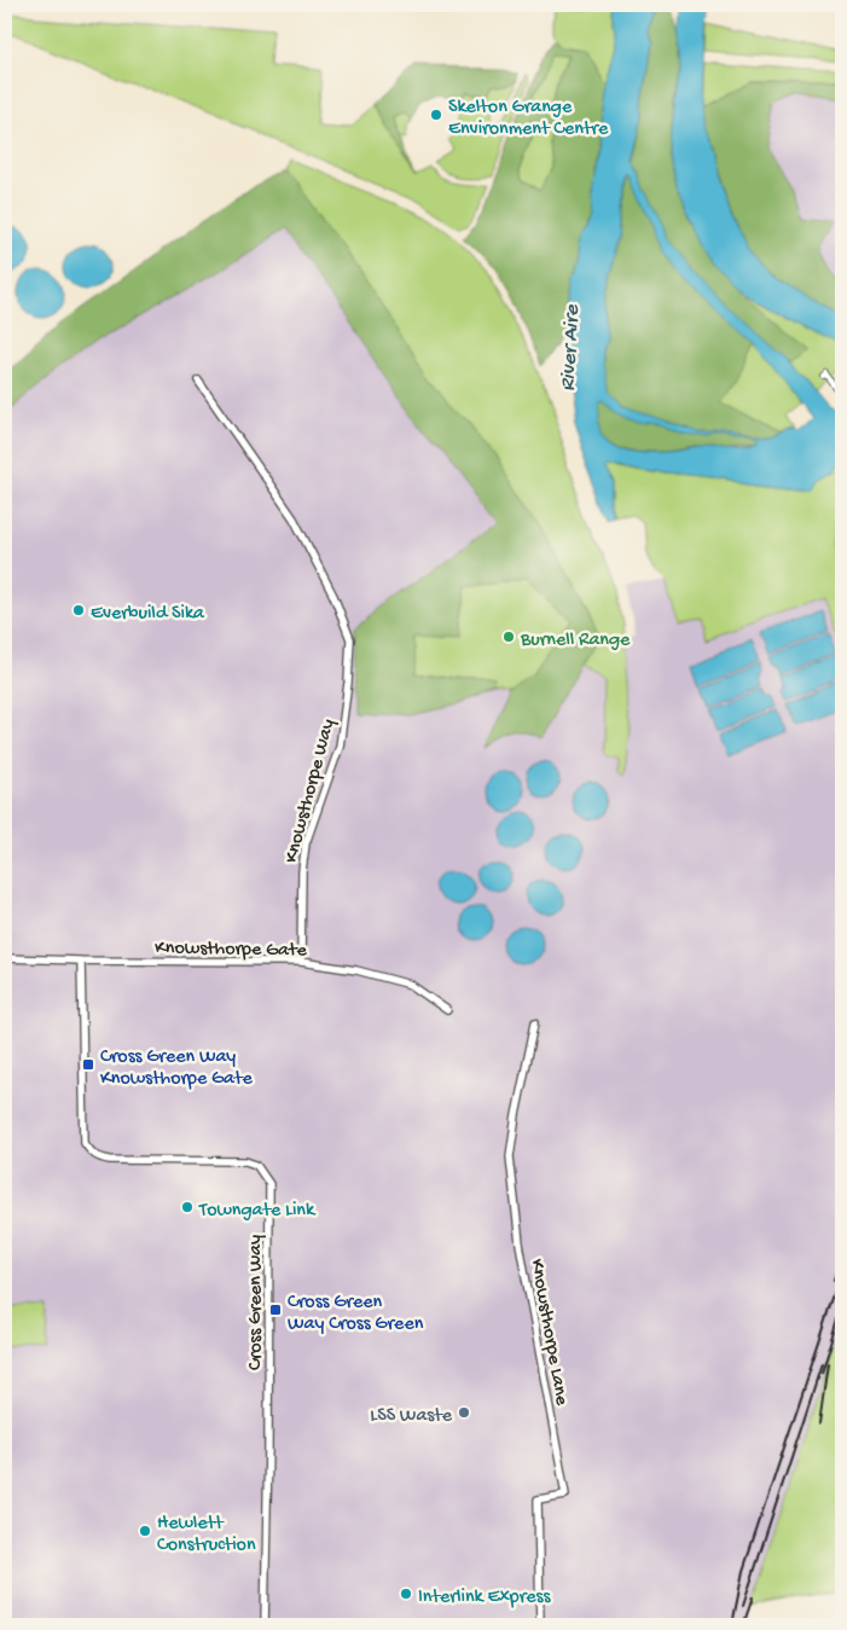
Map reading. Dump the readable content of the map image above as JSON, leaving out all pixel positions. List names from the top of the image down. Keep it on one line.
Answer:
{"streets":{"street":["Knowsthorpe Way","Knowsthorpe Gate","Cross Green Way","Knowsthorpe Lane"]},"crossings":[["Knowsthorpe Way","Knowsthorpe Gate"],["Knowsthorpe Gate","Cross Green Way"]],"water":["River Aire"],"places":{"other":["Skelton Grange Environment Centre","Everbuild Sika","Burnell Range","Towngate Link","LSS Waste","Hewlett Construction","Interlink Express"],"transit":["Cross Green Way Knowsthorpe Gate","Cross Green Way Cross Green"]}}
